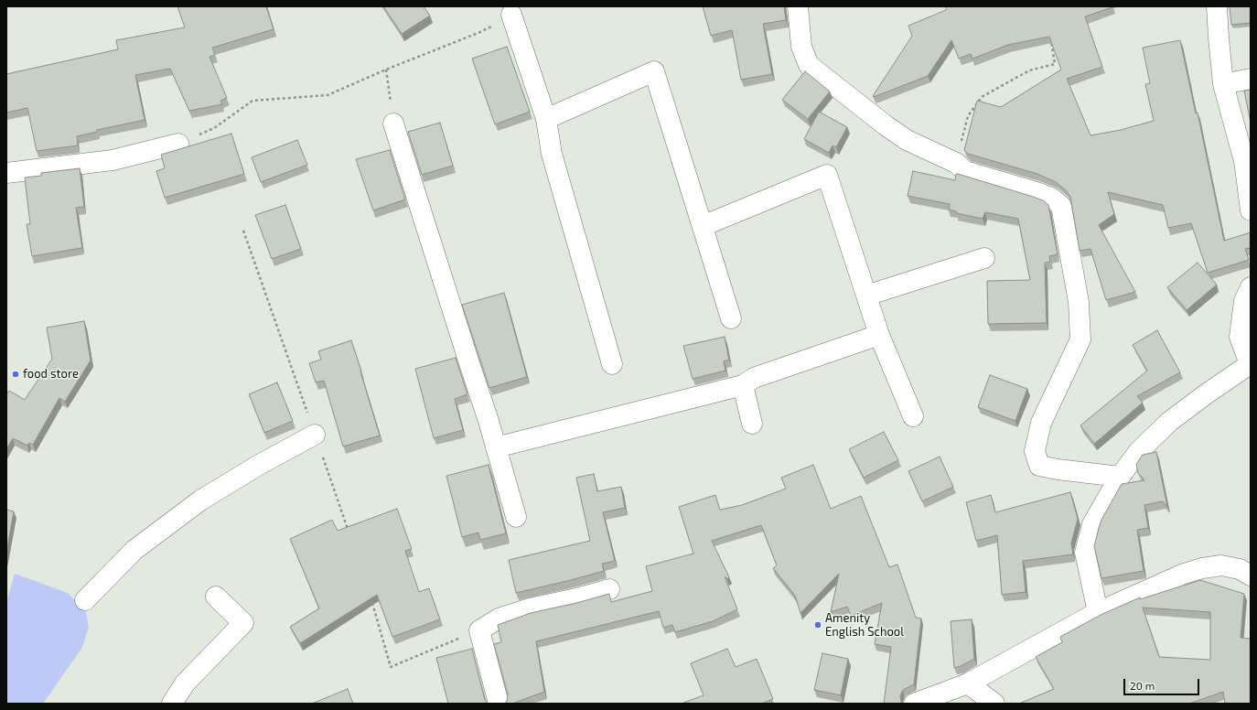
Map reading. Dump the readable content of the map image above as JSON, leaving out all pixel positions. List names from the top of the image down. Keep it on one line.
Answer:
{"places":["food store","Amenity English School"],"scale_bar":"20 m"}
